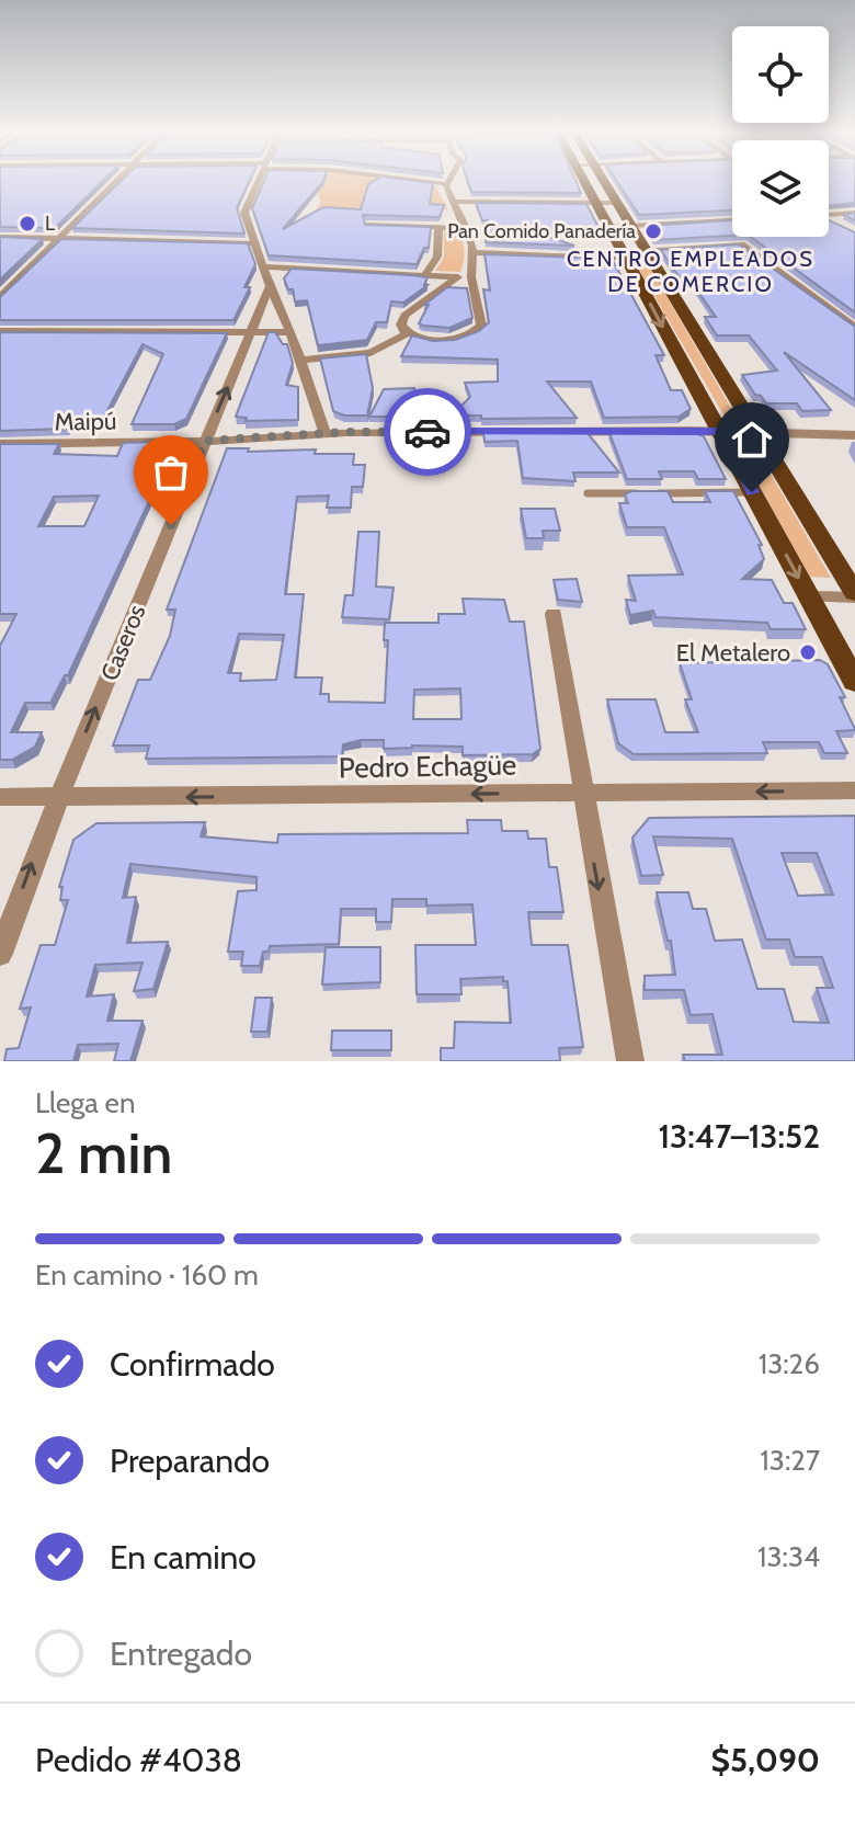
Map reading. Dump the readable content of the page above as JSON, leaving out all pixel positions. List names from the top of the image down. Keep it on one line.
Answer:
{"streets":{"street":["Maipú","Caseros","Pedro Echagüe"]},"crossings":[["Maipú","Caseros"],["Caseros","Pedro Echagüe"]],"one_way":["Caseros","Pedro Echagüe"],"districts":["CENTRO EMPLEADOS DE COMERCIO"],"places":["L","Pan Comido Panadería","El Metalero"],"page":{"heading":["2 min","Llega en","13:47–13:52"],"panel":["Pedido #4038","$5,090"],"bar":"En camino · 160 m","list":[["Confirmado","13:26"],["Preparando","13:27"],["En camino","13:34"],"Entregado"]}}
